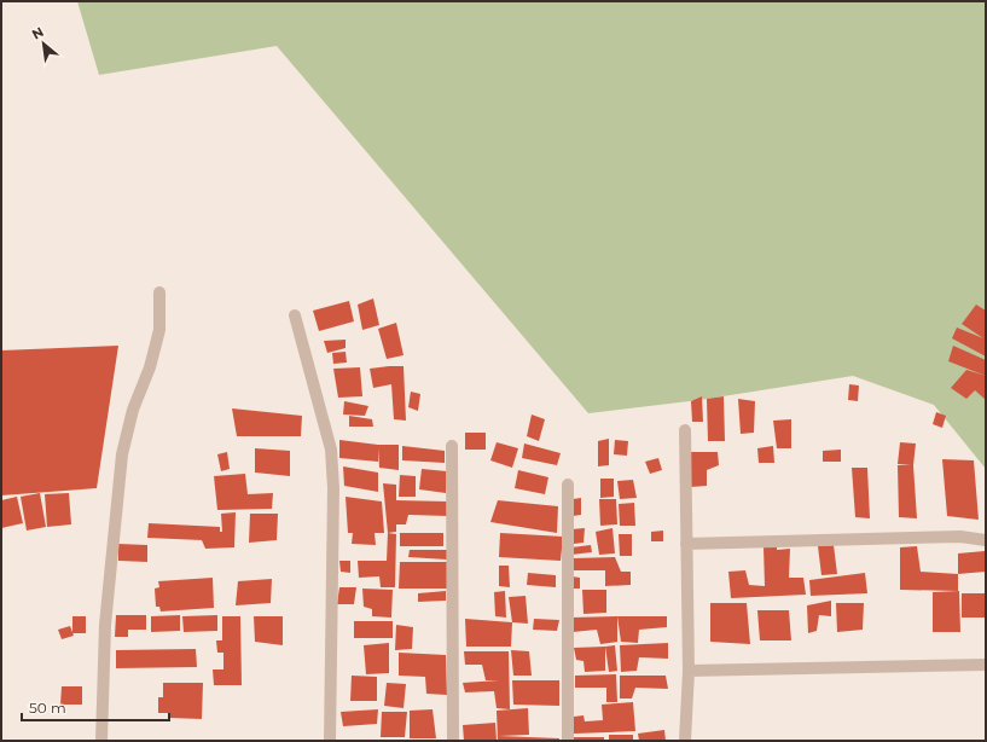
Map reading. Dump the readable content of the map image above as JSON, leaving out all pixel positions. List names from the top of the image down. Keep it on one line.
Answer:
{"scale_bar":"50 m","north":"top left"}
